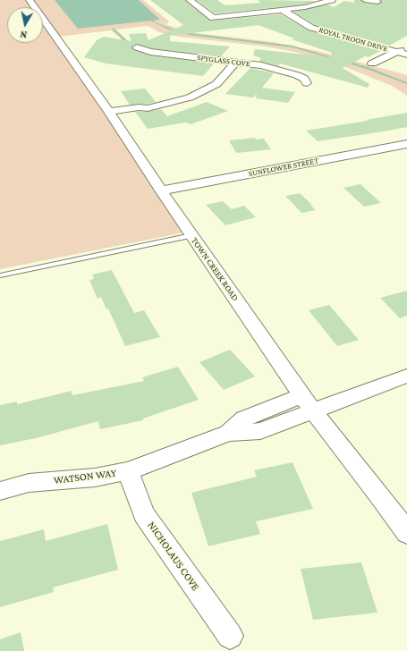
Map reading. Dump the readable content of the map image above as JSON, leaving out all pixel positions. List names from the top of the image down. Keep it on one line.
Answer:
{"streets":{"street":["ROYAL TROON DRIVE","SPYGLASS COVE","SUNFLOWER STREET","TOWN CREEK ROAD","WATSON WAY","NICHOLAUS COVE"]},"crossings":[["SUNFLOWER STREET","TOWN CREEK ROAD"],["TOWN CREEK ROAD","WATSON WAY"],["WATSON WAY","NICHOLAUS COVE"]],"north":"bottom"}
